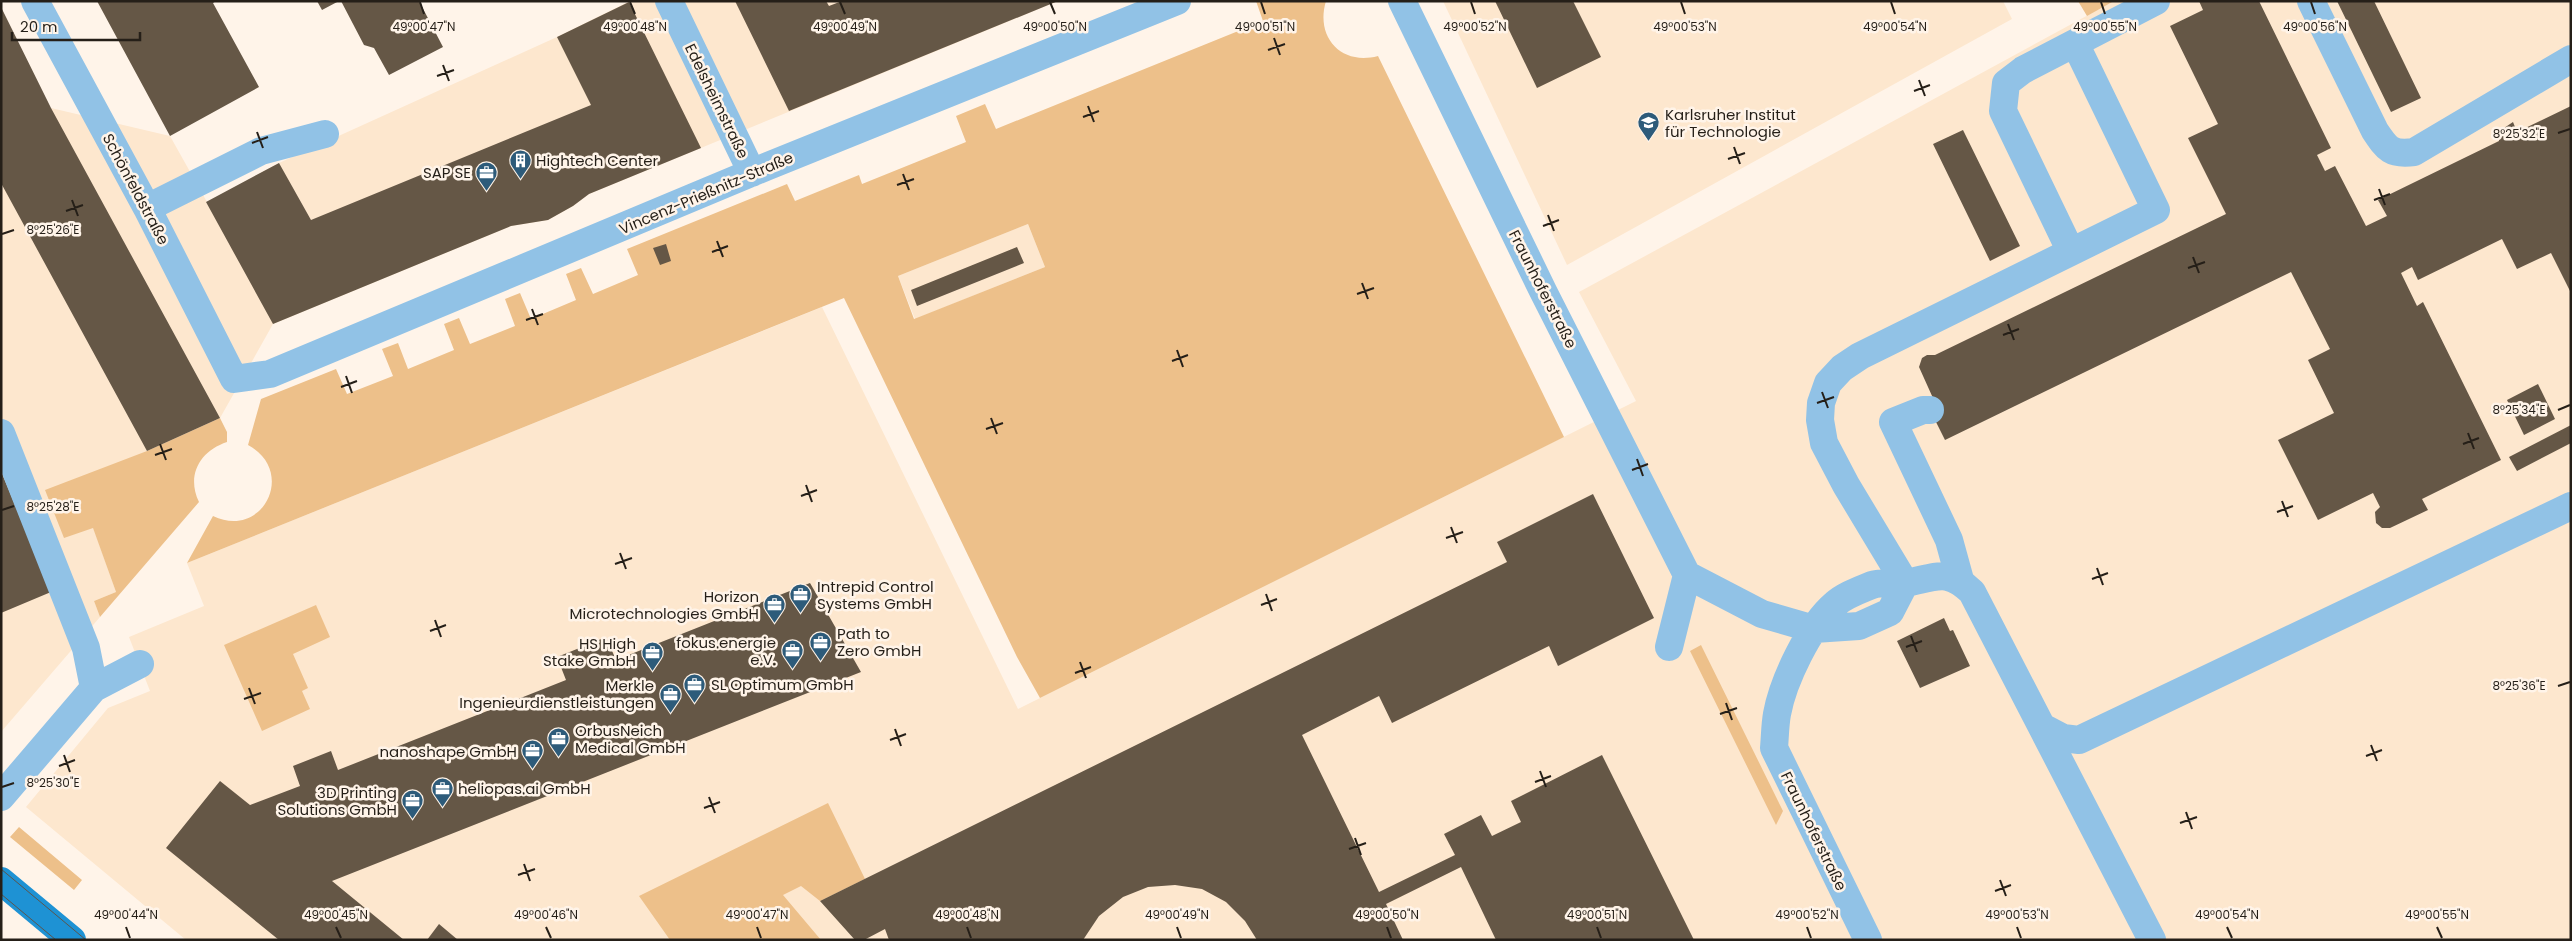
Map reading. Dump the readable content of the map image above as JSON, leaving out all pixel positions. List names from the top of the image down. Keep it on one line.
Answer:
{"streets":{"street":["Edelsheimstraße","Schönfeldstraße","Vincenz-Prießnitz-Straße","Fraunhoferstraße"]},"crossings":[["Edelsheimstraße","Vincenz-Prießnitz-Straße"],["Schönfeldstraße","Vincenz-Prießnitz-Straße"]],"places":{"school or university":["Karlsruher Institut für Technologie"],"building":["Hightech Center"],"office":["SAP SE","Intrepid Control Systems GmbH","Horizon Microtechnologies GmbH","Path to Zero GmbH","fokus.energie e.V.","HS High Stake GmbH","SL Optimum GmbH","Merkle Ingenieurdienstleistungen","OrbusNeich Medical GmbH","nanoshape GmbH","heliopas.ai GmbH","3D Printing Solutions GmbH"]},"scale_bar":"20 m","coordinates":["49°00'55\"N","49°00'56\"N","49°00'47\"N","49°00'48\"N","49°00'49\"N","49°00'50\"N","49°00'51\"N","49°00'52\"N","49°00'53\"N","49°00'54\"N","8°25'32\"E","8°25'26\"E","8°25'34\"E","8°25'28\"E","8°25'36\"E","8°25'30\"E","49°00'44\"N","49°00'45\"N","49°00'46\"N"]}
